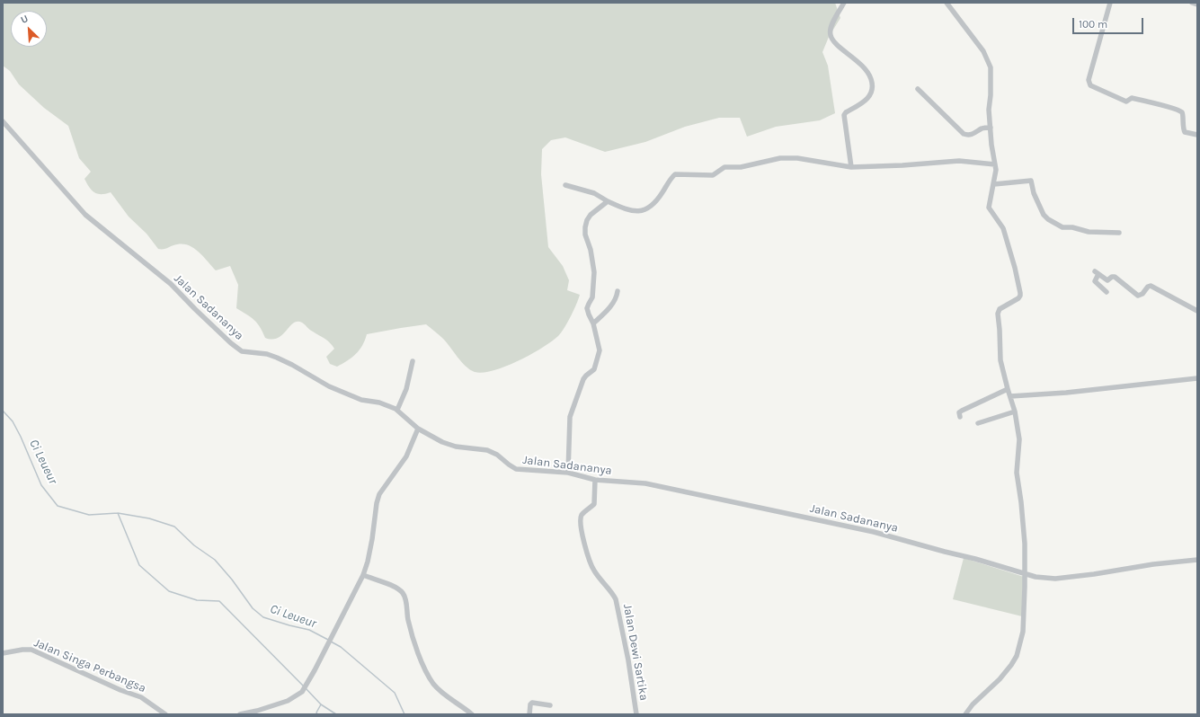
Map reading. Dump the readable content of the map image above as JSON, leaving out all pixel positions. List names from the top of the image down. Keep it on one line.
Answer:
{"streets":{"street":["Jalan Sadananya","Jalan Dewi Sartika","Jalan Singa Perbangsa"]},"crossings":[["Jalan Sadananya","Jalan Dewi Sartika"]],"water":["Ci Leueur"],"scale_bar":"100 m","north":"top left"}
